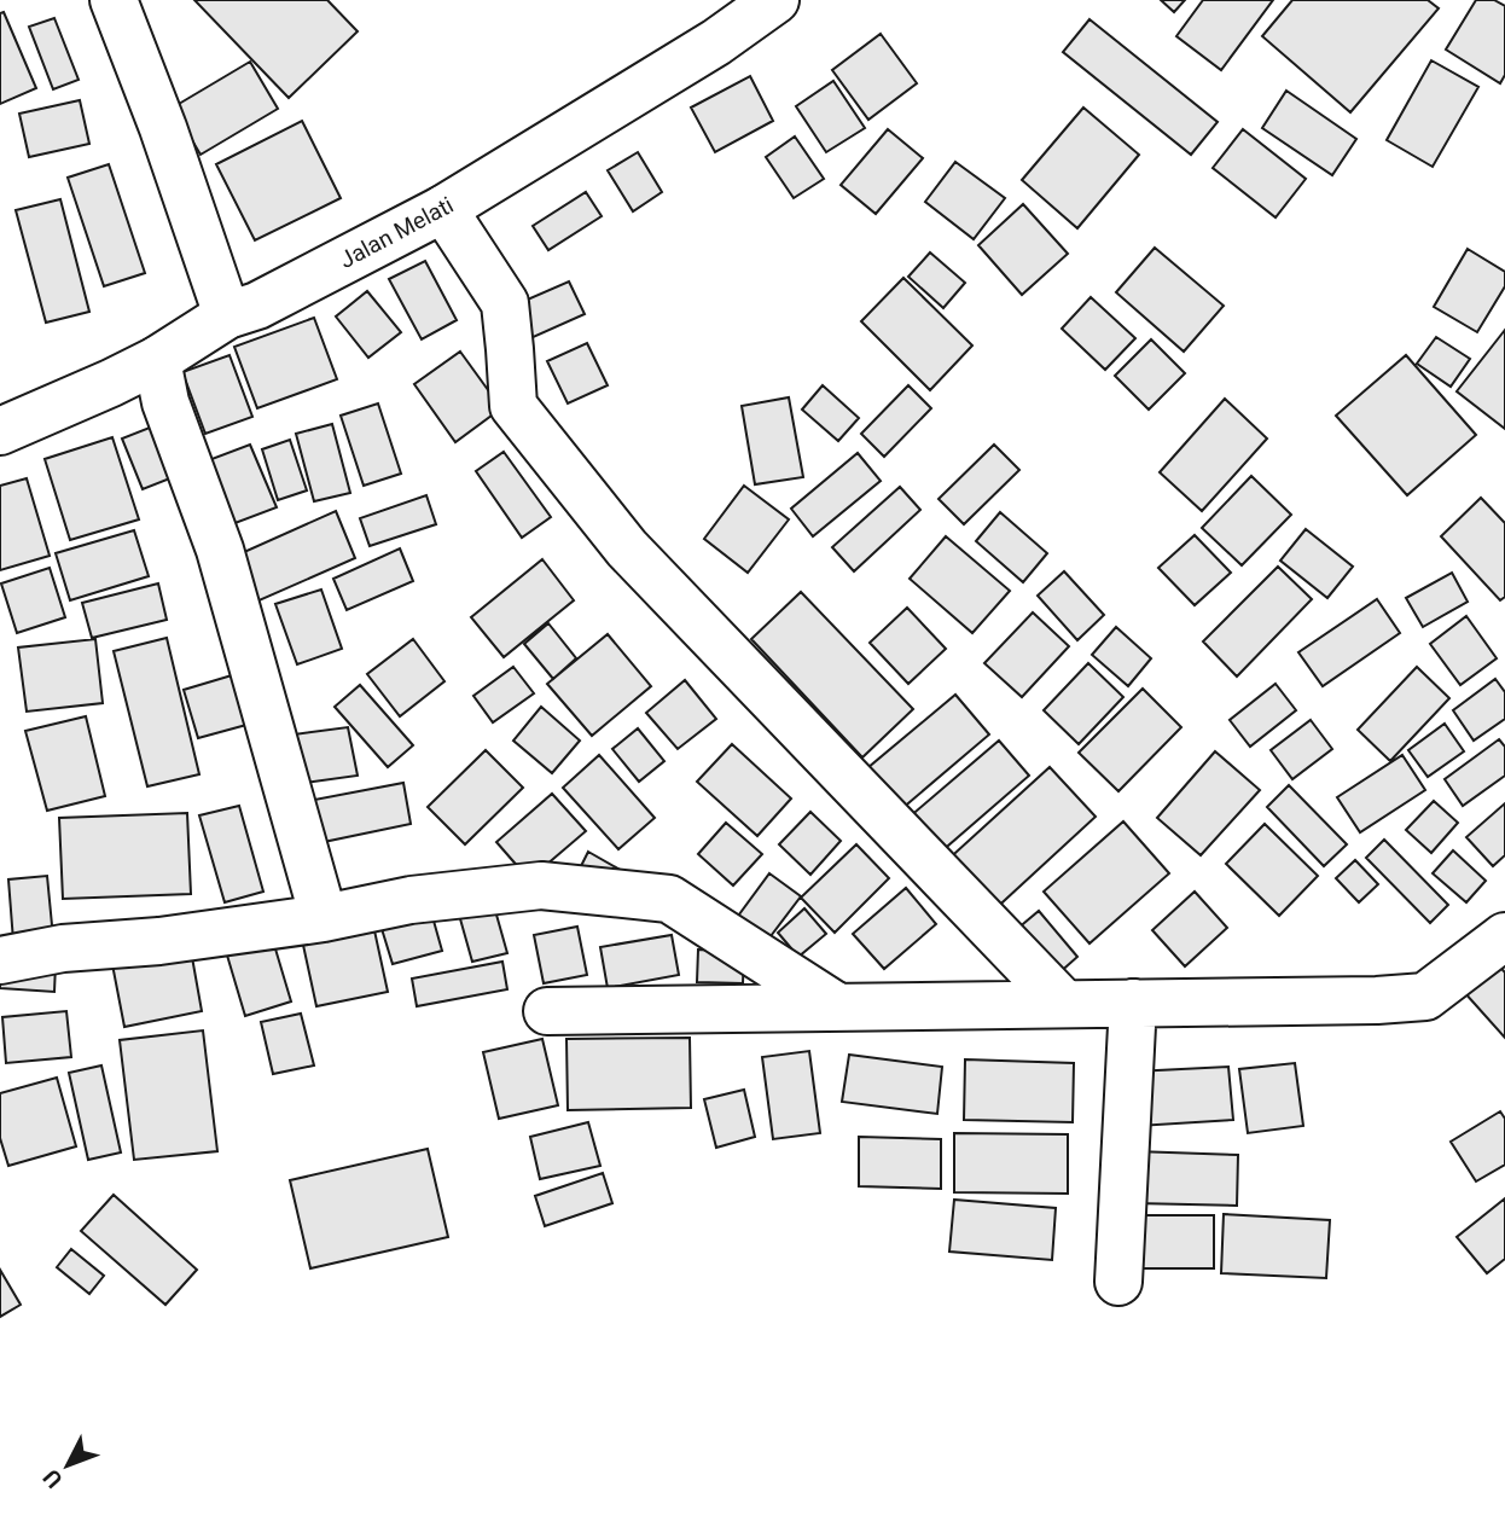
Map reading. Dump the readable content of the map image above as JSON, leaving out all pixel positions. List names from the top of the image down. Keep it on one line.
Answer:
{"streets":{"street":["Jalan Melati"]},"north":"bottom left"}
